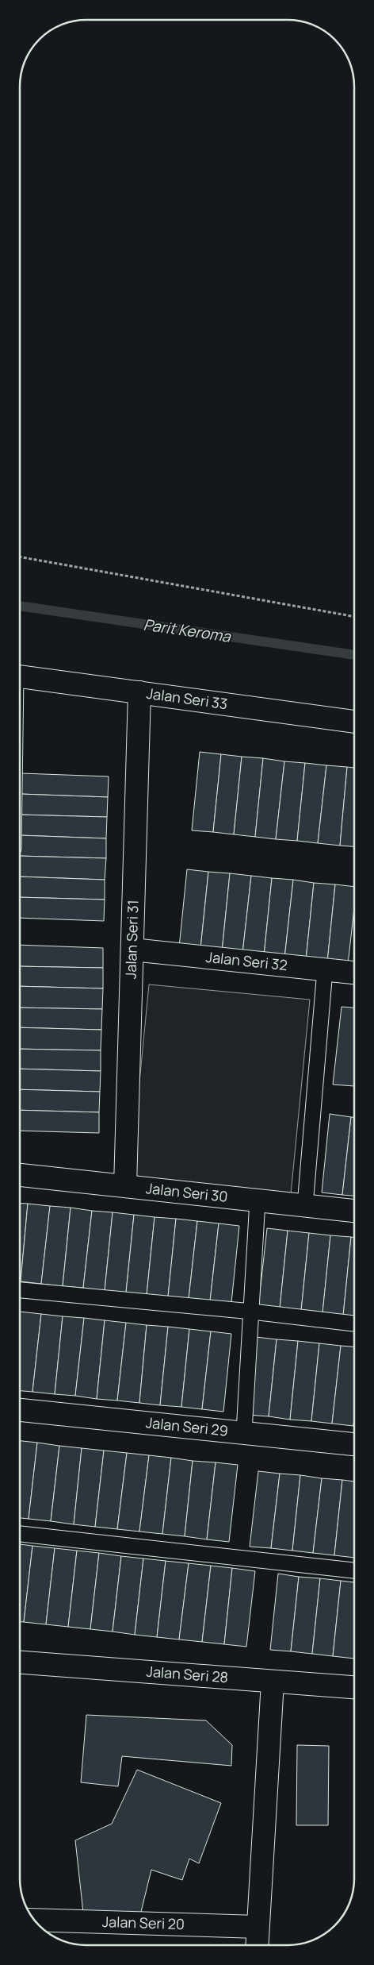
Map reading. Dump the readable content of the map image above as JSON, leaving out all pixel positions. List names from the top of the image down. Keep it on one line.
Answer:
{"streets":{"street":["Jalan Seri 33","Jalan Seri 31","Jalan Seri 32","Jalan Seri 30","Jalan Seri 29","Jalan Seri 28","Jalan Seri 20"]},"crossings":[["Jalan Seri 33","Jalan Seri 31"],["Jalan Seri 31","Jalan Seri 32"],["Jalan Seri 31","Jalan Seri 30"]],"water":["Parit Keroma"]}
